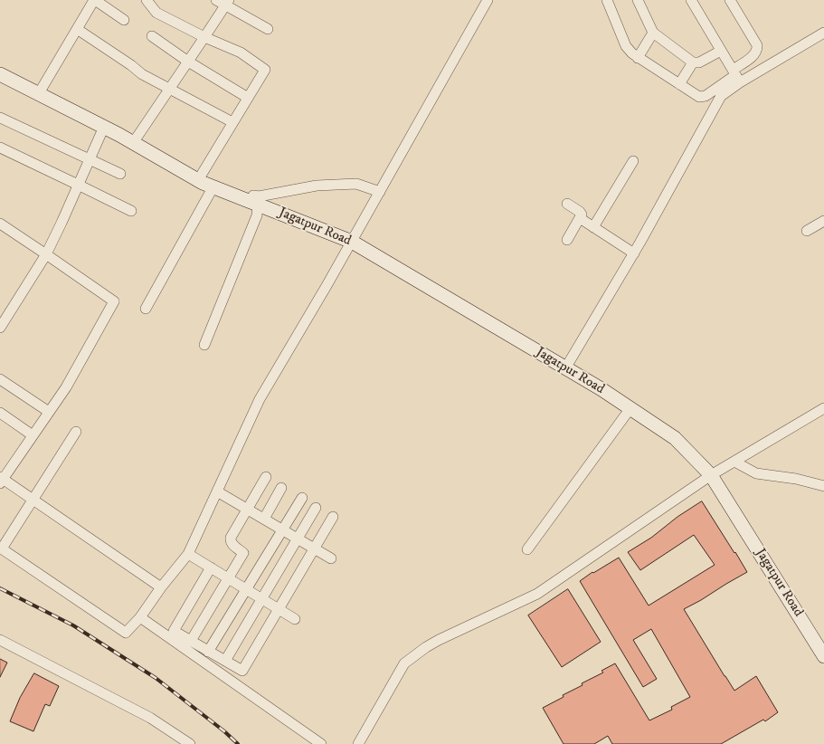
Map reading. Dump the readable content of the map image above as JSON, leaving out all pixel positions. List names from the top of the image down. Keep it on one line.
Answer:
{"streets":{"street":["Jagatpur Road"]}}
